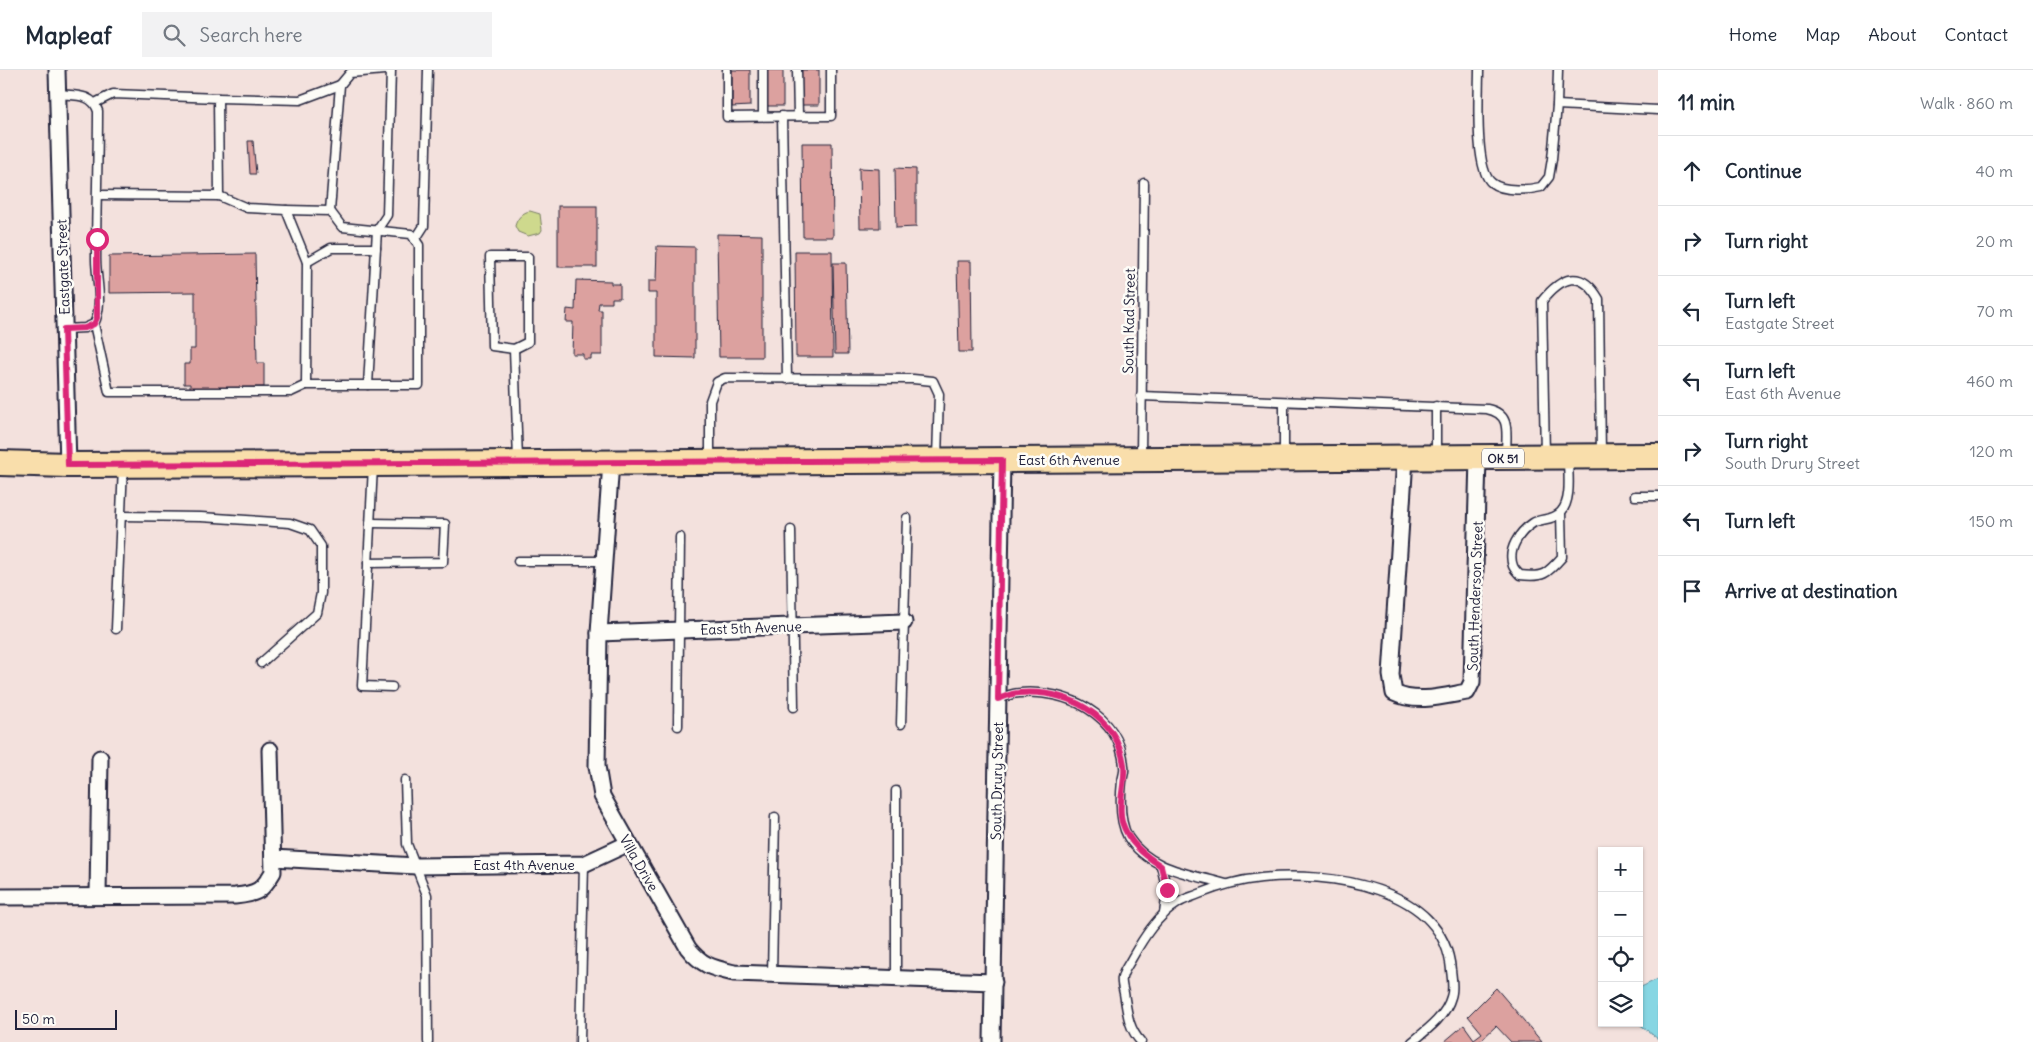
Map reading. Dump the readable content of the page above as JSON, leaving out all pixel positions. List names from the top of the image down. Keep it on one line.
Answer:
{"streets":{"main road":["OK 51","East 6th Avenue"],"street":["Eastgate Street","South Henderson Street","East 5th Avenue","South Drury Street","Villa Drive","East 4th Avenue"],"lane":["South Kad Street"]},"crossings":[["Eastgate Street","East 6th Avenue"],["South Kad Street","East 6th Avenue"],["East 6th Avenue","South Henderson Street"],["East 6th Avenue","South Drury Street"],["East 6th Avenue","Villa Drive"],["East 5th Avenue","Villa Drive"],["South Drury Street","Villa Drive"],["Villa Drive","East 4th Avenue"]],"scale_bar":"50 m","page":{"header":"Mapleaf","search":"Search here","nav":["Home","Map","About","Contact"],"heading":["11 min","Walk · 860 m"],"list":[["Continue","40 m"],["Turn right","20 m"],["Turn left","Eastgate Street","70 m"],["Turn left","East 6th Avenue","460 m"],["Turn right","South Drury Street","120 m"],["Turn left","150 m"],"Arrive at destination"],"map_buttons":["+","−"],"scale":"50 m"}}
